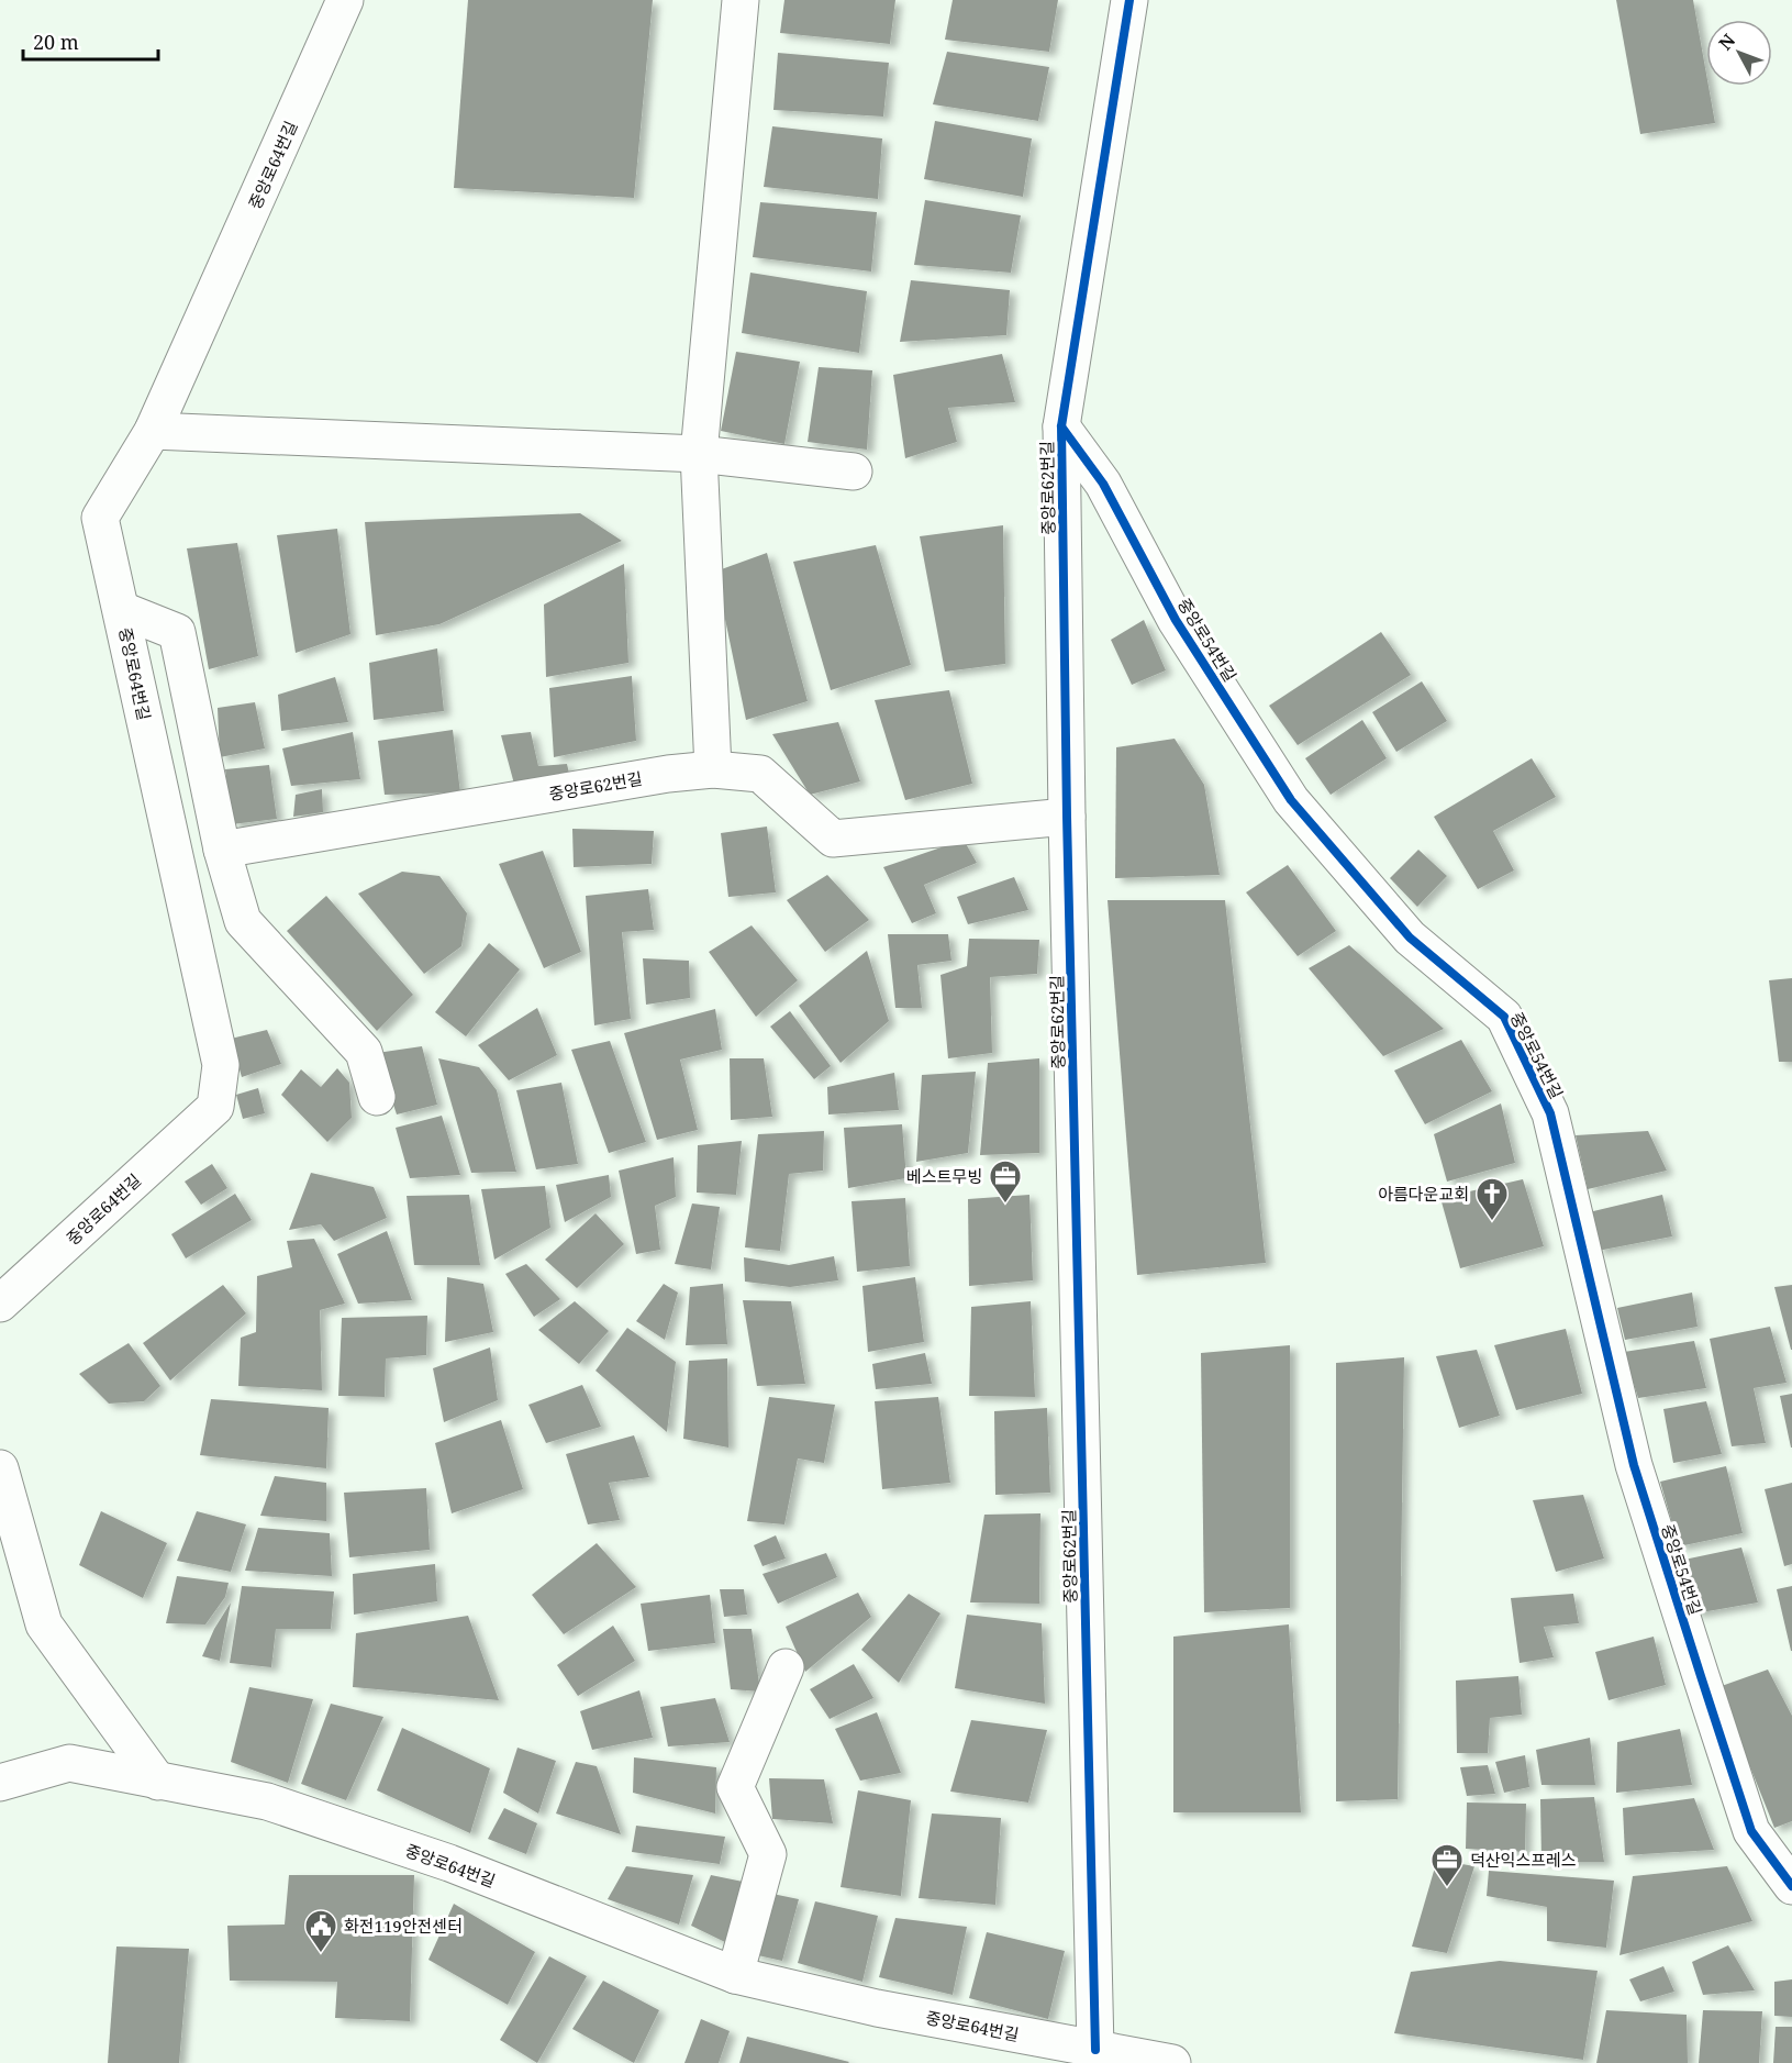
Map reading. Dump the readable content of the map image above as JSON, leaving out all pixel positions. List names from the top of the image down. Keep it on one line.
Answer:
{"streets":{"street":["중앙로64번길","중앙로62번길","중앙로54번길"]},"crossings":[["중앙로64번길","중앙로62번길"],["중앙로62번길","중앙로54번길"]],"places":{"office":["베스트무빙","덕산익스프레스"],"church":["아름다운교회"],"public building":["화전119안전센터"]},"scale_bar":"20 m","north":"top left"}
